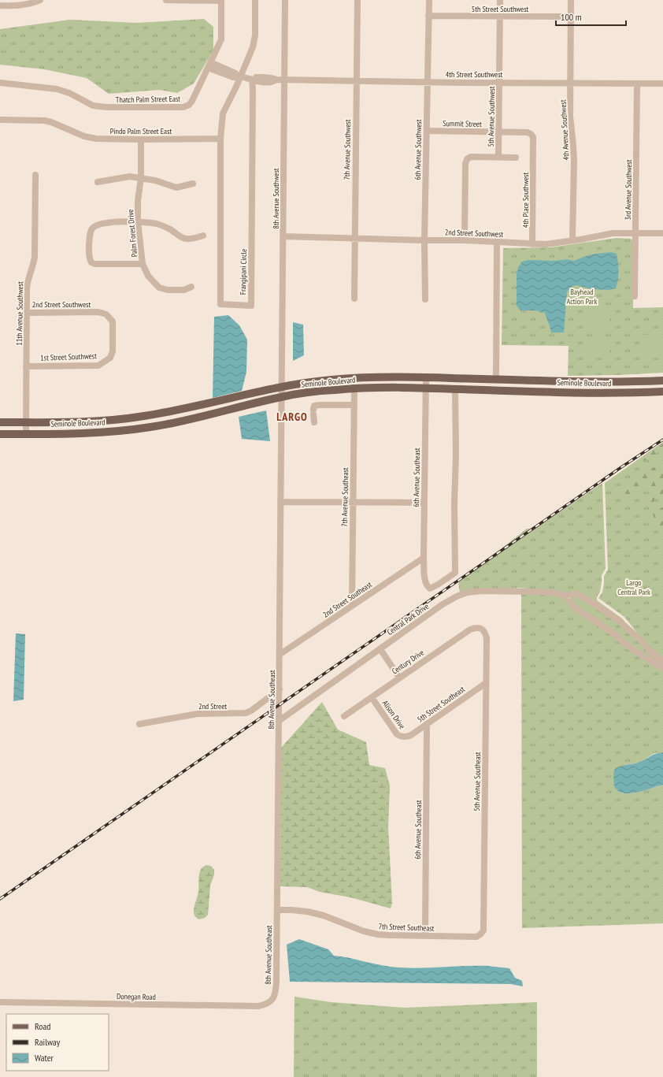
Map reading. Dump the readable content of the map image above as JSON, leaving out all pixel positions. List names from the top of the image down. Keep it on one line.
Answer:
{"streets":{"main road":["Seminole Boulevard"],"street":["5th Street Southwest","4th Street Southwest","Thatch Palm Street East","5th Avenue Southwest","Summit Street","4th Avenue Southwest","Pindo Palm Street East","7th Avenue Southwest","6th Avenue Southwest","3rd Avenue Southwest","8th Avenue Southwest","4th Place Southwest","Palm Forest Drive","2nd Street Southwest","Frangipani Circle","11th Avenue Southwest","1st Street Southwest","6th Avenue Southeast","7th Avenue Southeast","2nd Street Southeast","Central Park Drive","Century Drive","8th Avenue Southeast","5th Street Southeast","2nd Street","Alison Drive","5th Avenue Southeast","7th Street Southeast","Donegan Road"]},"crossings":[["5th Street Southwest","5th Avenue Southwest"],["5th Street Southwest","4th Avenue Southwest"],["5th Street Southwest","6th Avenue Southwest"],["4th Street Southwest","Thatch Palm Street East"],["4th Street Southwest","5th Avenue Southwest"],["4th Street Southwest","4th Avenue Southwest"],["4th Street Southwest","7th Avenue Southwest"],["4th Street Southwest","6th Avenue Southwest"],["4th Street Southwest","3rd Avenue Southwest"],["4th Street Southwest","8th Avenue Southwest"],["4th Street Southwest","Frangipani Circle"],["5th Avenue Southwest","Summit Street"],["Summit Street","6th Avenue Southwest"],["Summit Street","4th Place Southwest"],["4th Avenue Southwest","2nd Street Southwest"],["Pindo Palm Street East","Palm Forest Drive"],["Pindo Palm Street East","Frangipani Circle"],["7th Avenue Southwest","2nd Street Southwest"],["6th Avenue Southwest","2nd Street Southwest"],["3rd Avenue Southwest","2nd Street Southwest"],["8th Avenue Southwest","2nd Street Southwest"],["8th Avenue Southwest","Seminole Boulevard"],["8th Avenue Southwest","8th Avenue Southeast"],["4th Place Southwest","2nd Street Southwest"],["2nd Street Southwest","11th Avenue Southwest"],["2nd Street Southwest","1st Street Southwest"],["11th Avenue Southwest","1st Street Southwest"],["11th Avenue Southwest","Seminole Boulevard"],["Seminole Boulevard","6th Avenue Southeast"],["Seminole Boulevard","7th Avenue Southeast"],["Seminole Boulevard","8th Avenue Southeast"],["6th Avenue Southeast","2nd Street Southeast"],["6th Avenue Southeast","5th Street Southeast"],["6th Avenue Southeast","7th Street Southeast"],["7th Avenue Southeast","2nd Street Southeast"],["2nd Street Southeast","8th Avenue Southeast"],["Central Park Drive","8th Avenue Southeast"],["Century Drive","Alison Drive"],["Century Drive","5th Avenue Southeast"],["8th Avenue Southeast","2nd Street"],["8th Avenue Southeast","7th Street Southeast"],["8th Avenue Southeast","Donegan Road"],["5th Street Southeast","Alison Drive"],["5th Street Southeast","5th Avenue Southeast"],["5th Avenue Southeast","7th Street Southeast"]],"districts":["LARGO"],"parks":["Bayhead Action Park","Largo Central Park"],"legend":["Road","Railway","Water"],"scale_bar":"100 m"}
